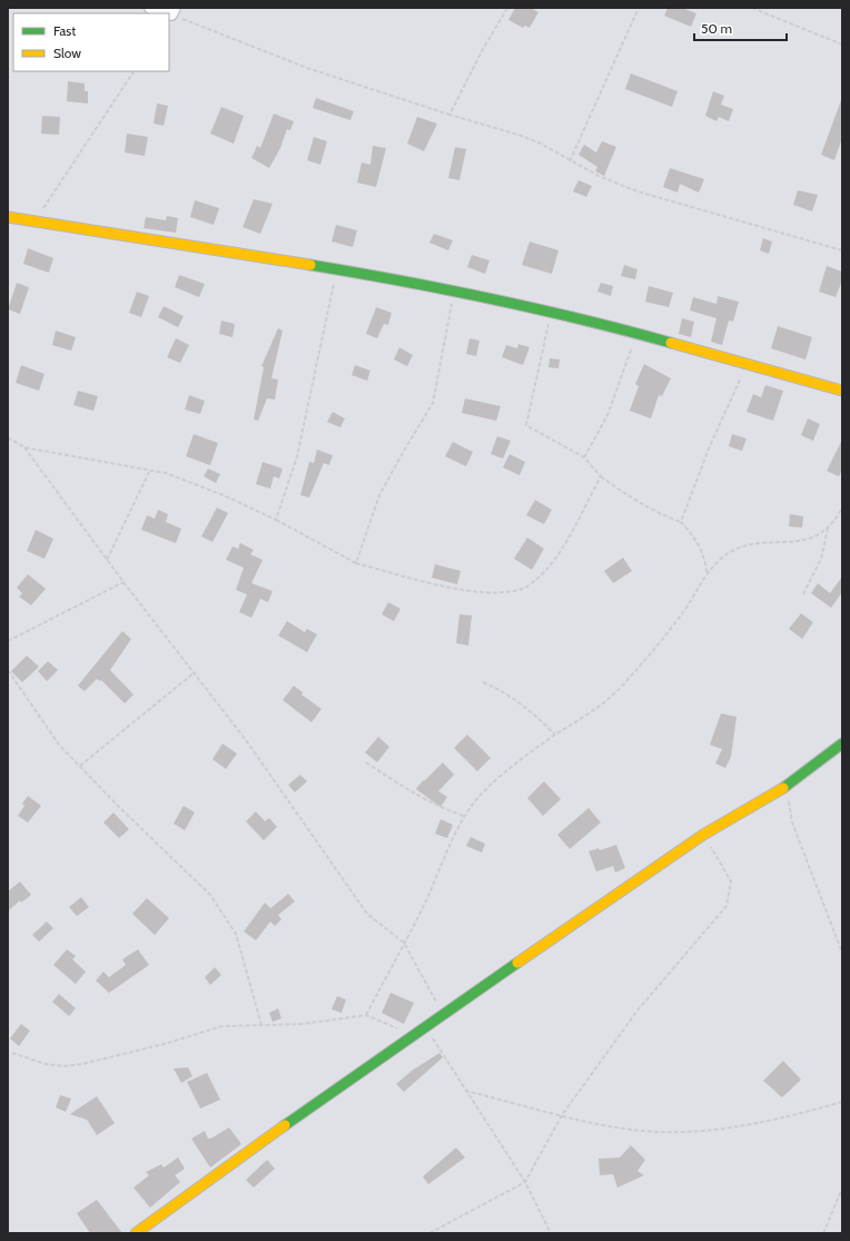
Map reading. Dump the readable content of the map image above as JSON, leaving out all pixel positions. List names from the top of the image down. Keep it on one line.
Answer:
{"legend":["Fast","Slow"],"scale_bar":"50 m"}
